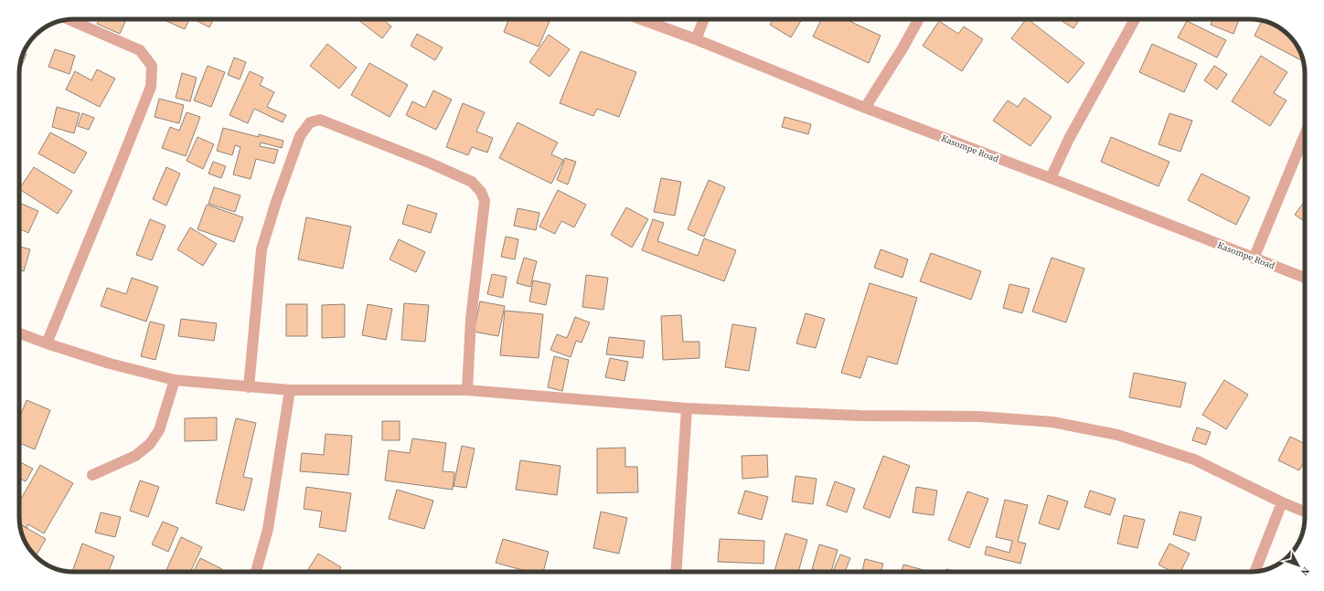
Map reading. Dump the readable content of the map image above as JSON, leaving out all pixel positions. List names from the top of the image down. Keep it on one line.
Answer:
{"streets":{"street":["Kasompe Road"]},"north":"bottom right"}
